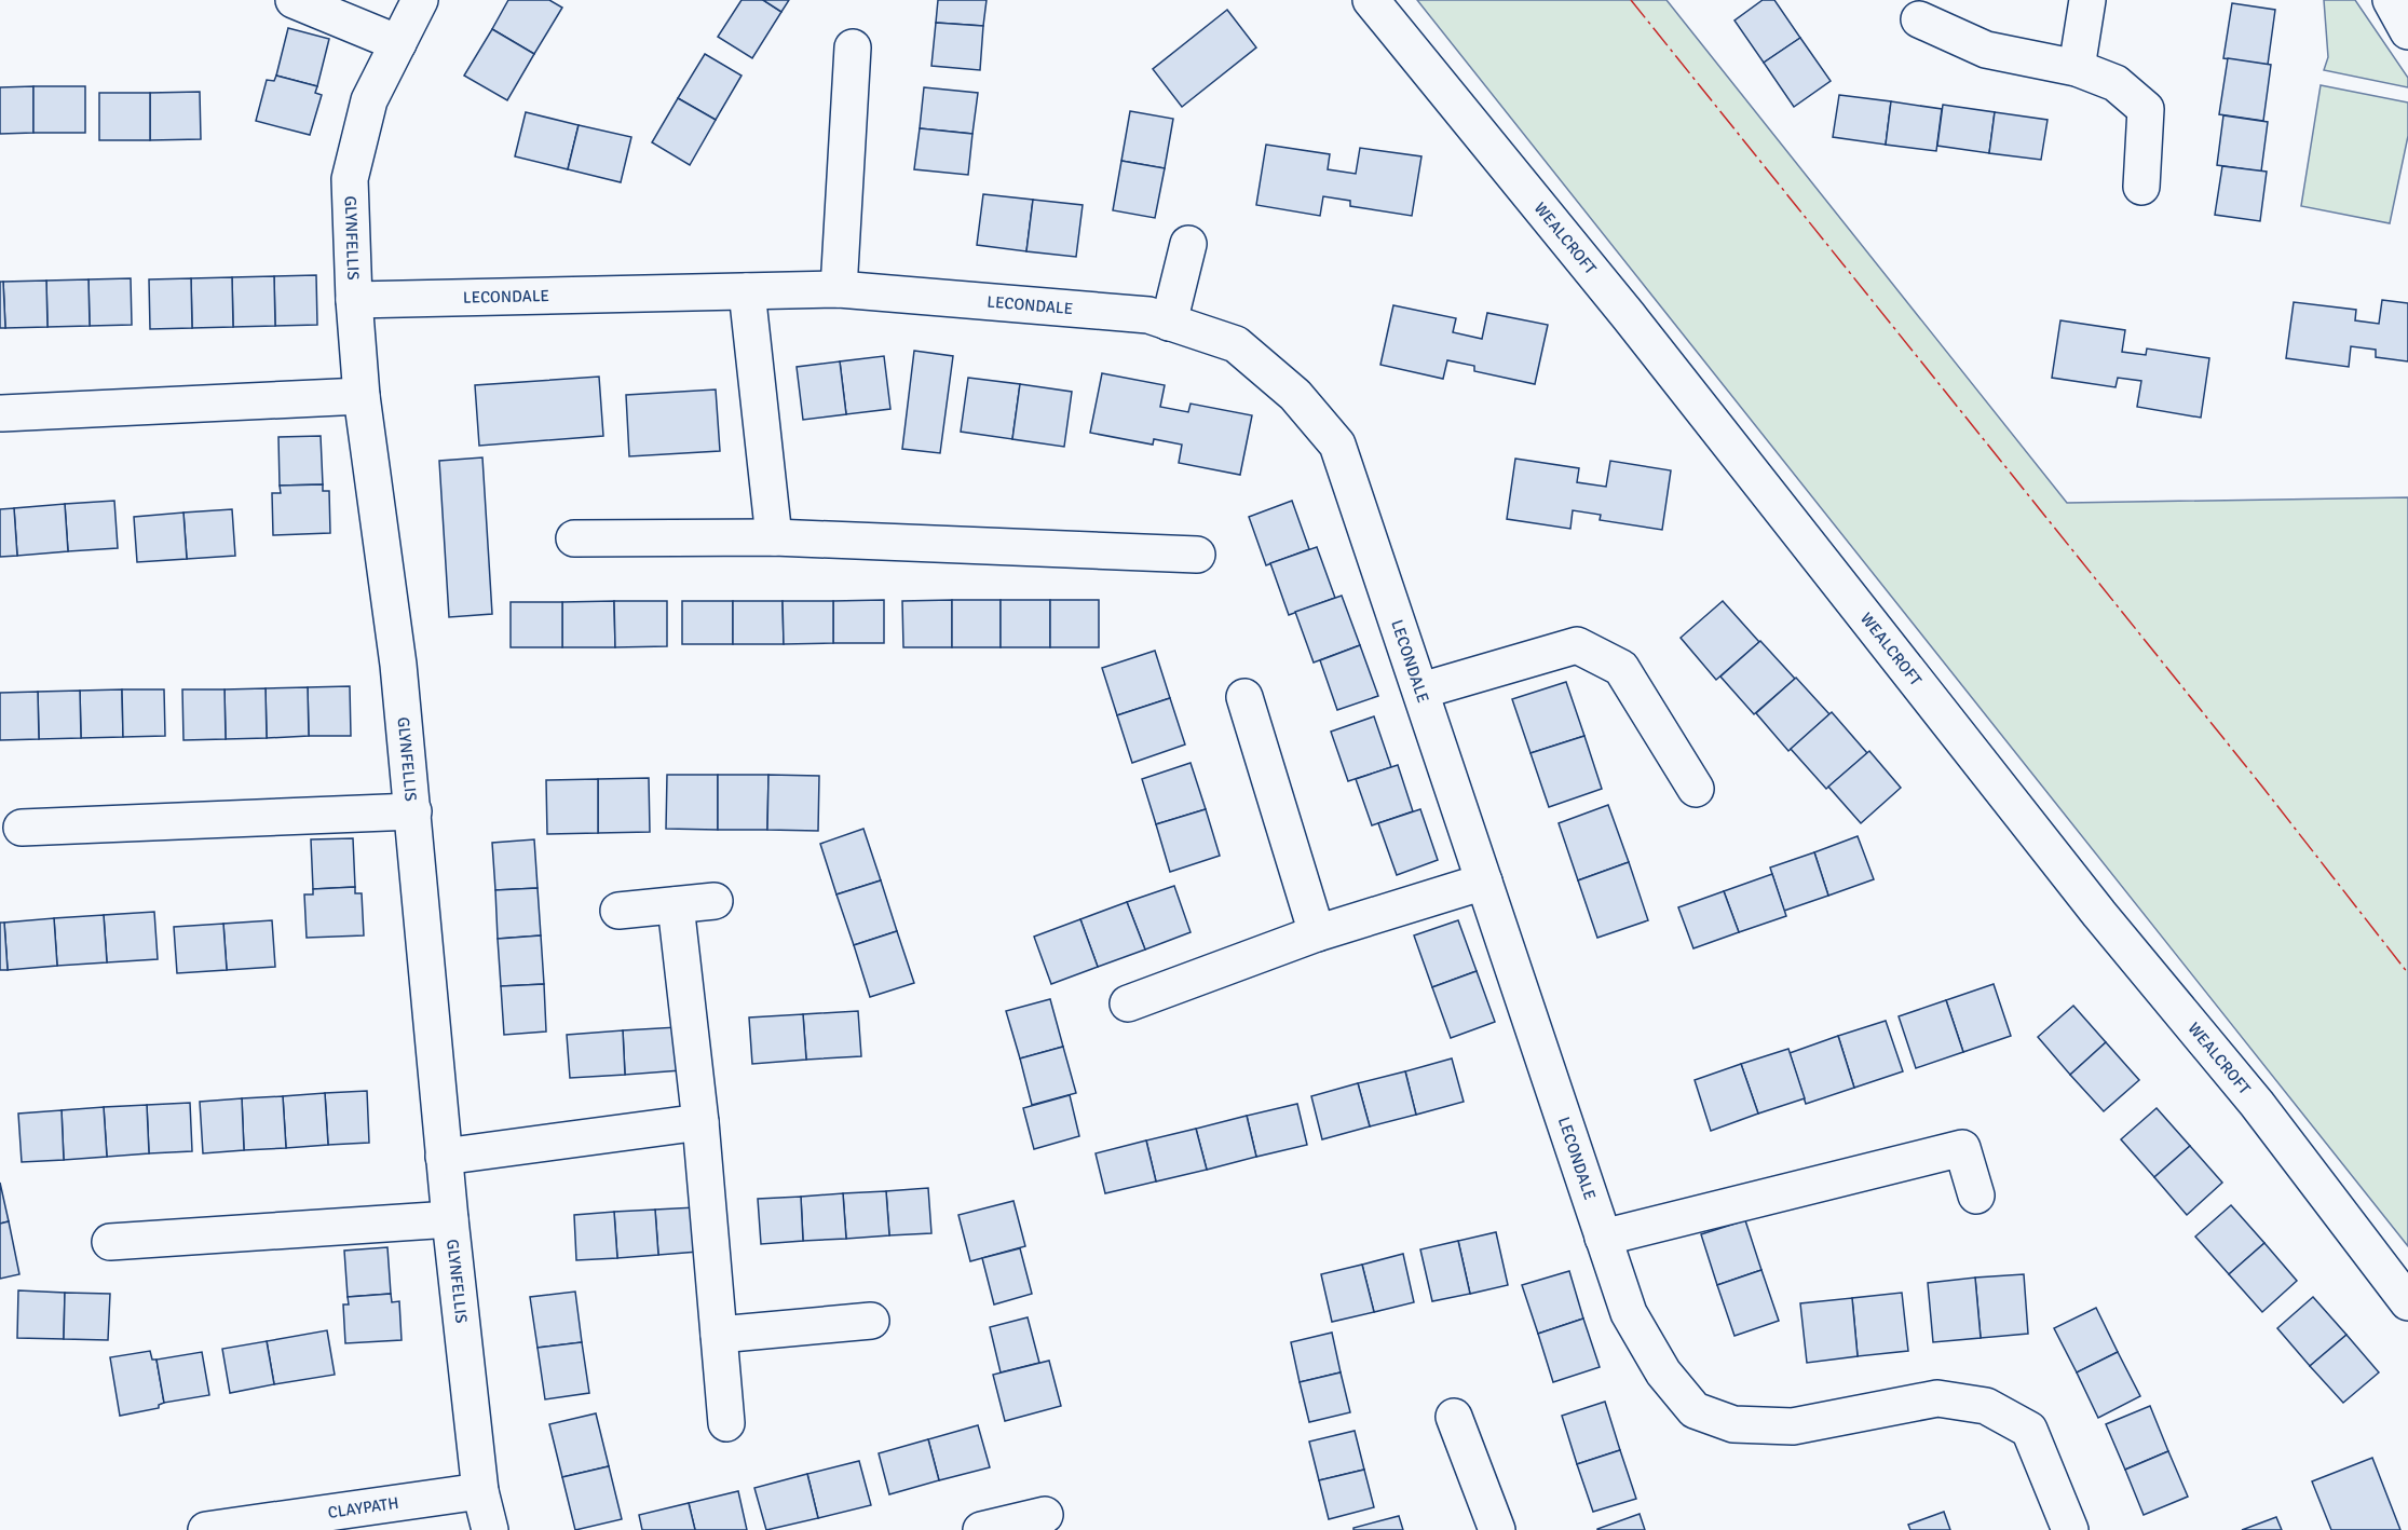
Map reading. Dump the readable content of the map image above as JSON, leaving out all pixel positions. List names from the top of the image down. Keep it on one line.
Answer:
{"streets":{"street":["GLYNFELLIS","WEALCROFT","LECONDALE","CLAYPATH"]},"crossings":[["GLYNFELLIS","LECONDALE"],["GLYNFELLIS","CLAYPATH"]]}
